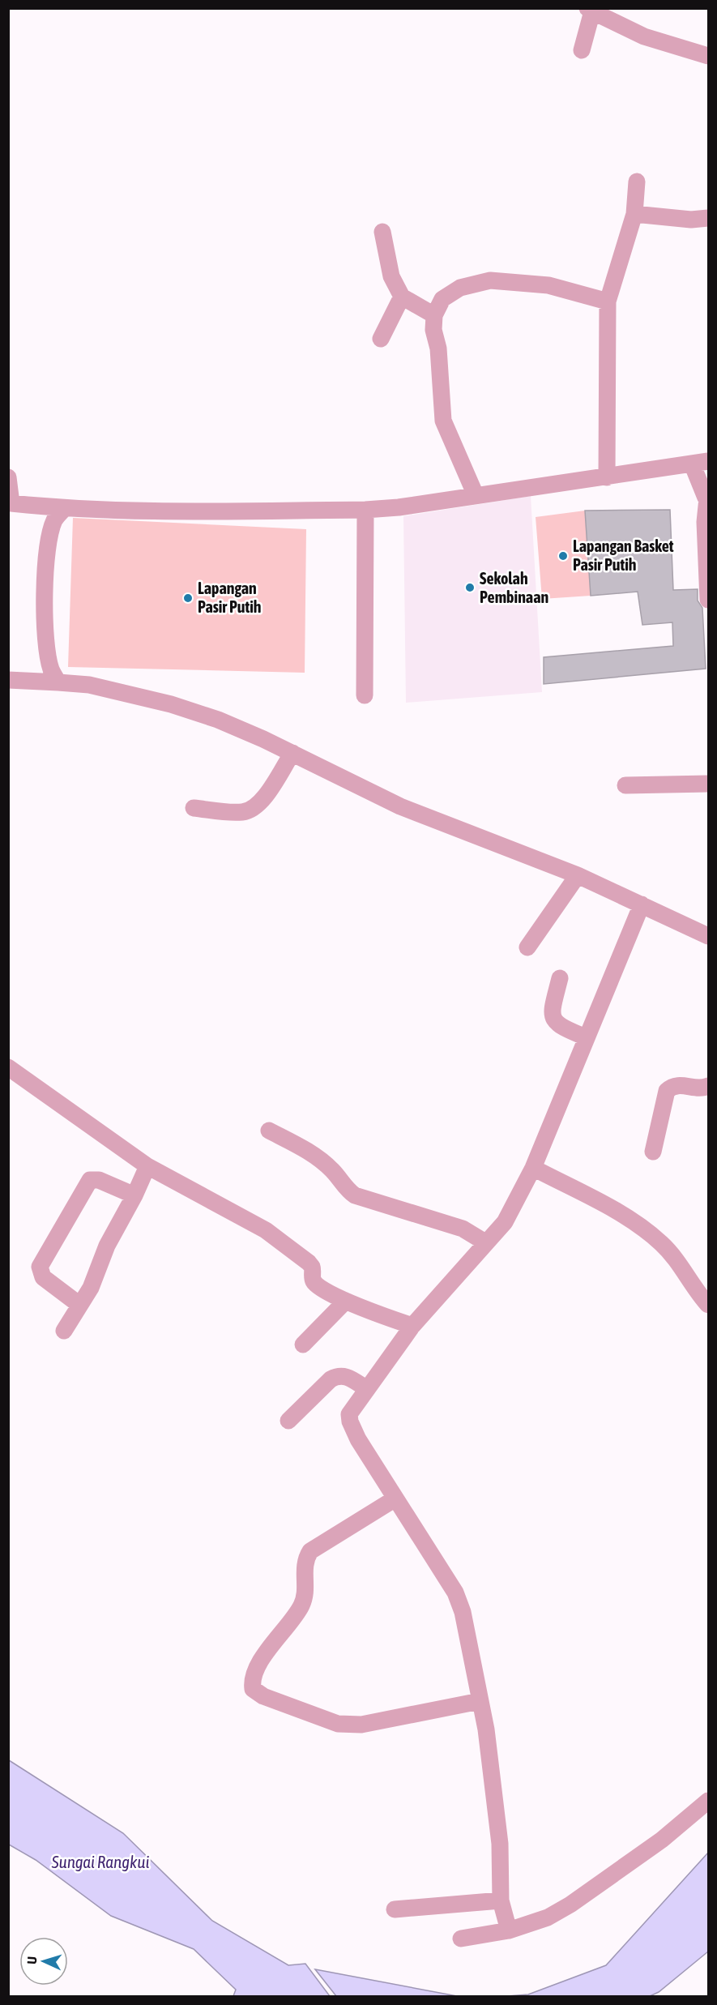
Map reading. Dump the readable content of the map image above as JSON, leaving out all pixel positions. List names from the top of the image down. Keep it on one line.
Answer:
{"water":["Sungai Rangkui"],"places":["Lapangan Basket Pasir Putih","Sekolah Pembinaan","Lapangan Pasir Putih"],"north":"left"}
